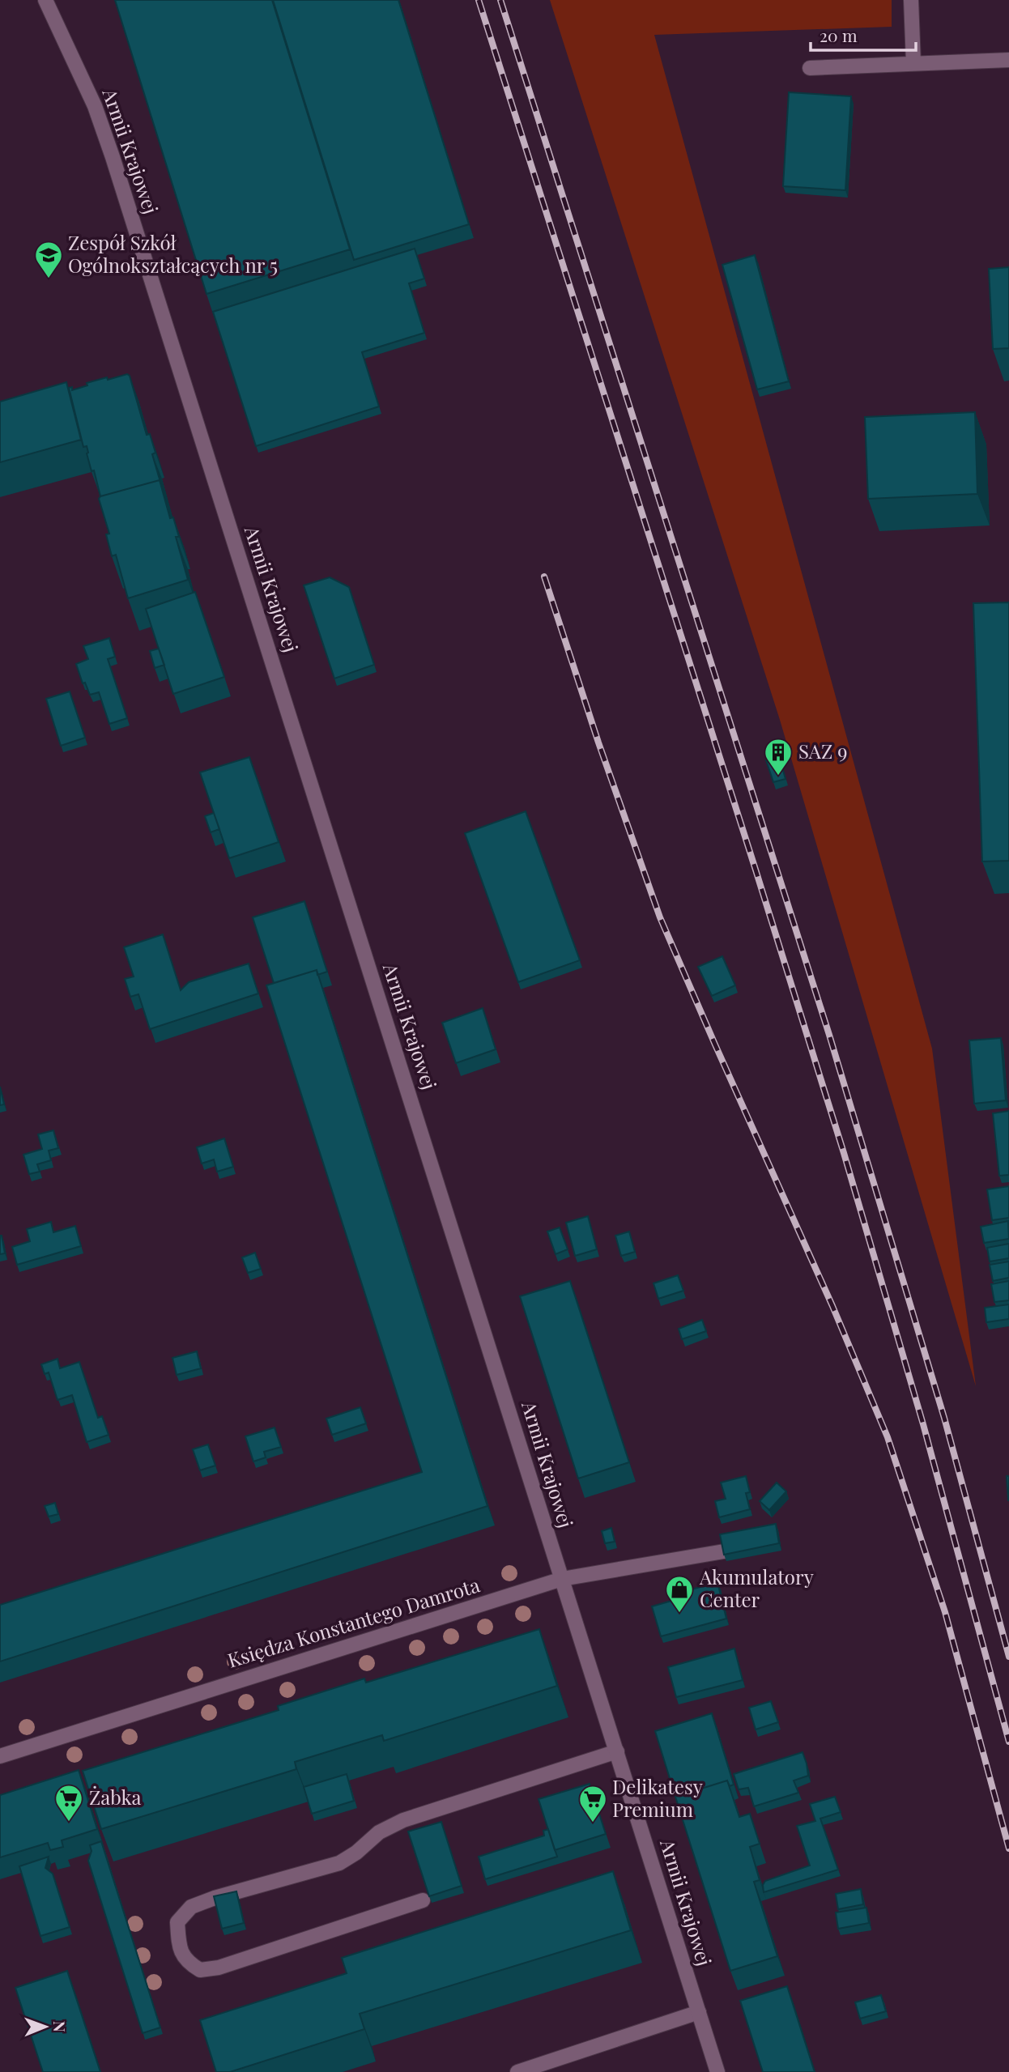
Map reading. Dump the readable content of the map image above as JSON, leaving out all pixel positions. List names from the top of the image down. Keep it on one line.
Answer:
{"streets":{"street":["Armii Krajowej","Księdza Konstantego Damrota"]},"crossings":[["Armii Krajowej","Księdza Konstantego Damrota"]],"places":{"school or university":["Zespół Szkół Ogólnokształcących nr 5"],"building":["SAZ 9"],"shop":["Akumulatory Center"],"supermarket":["Żabka","Delikatesy Premium"]},"scale_bar":"20 m","north":"right"}
